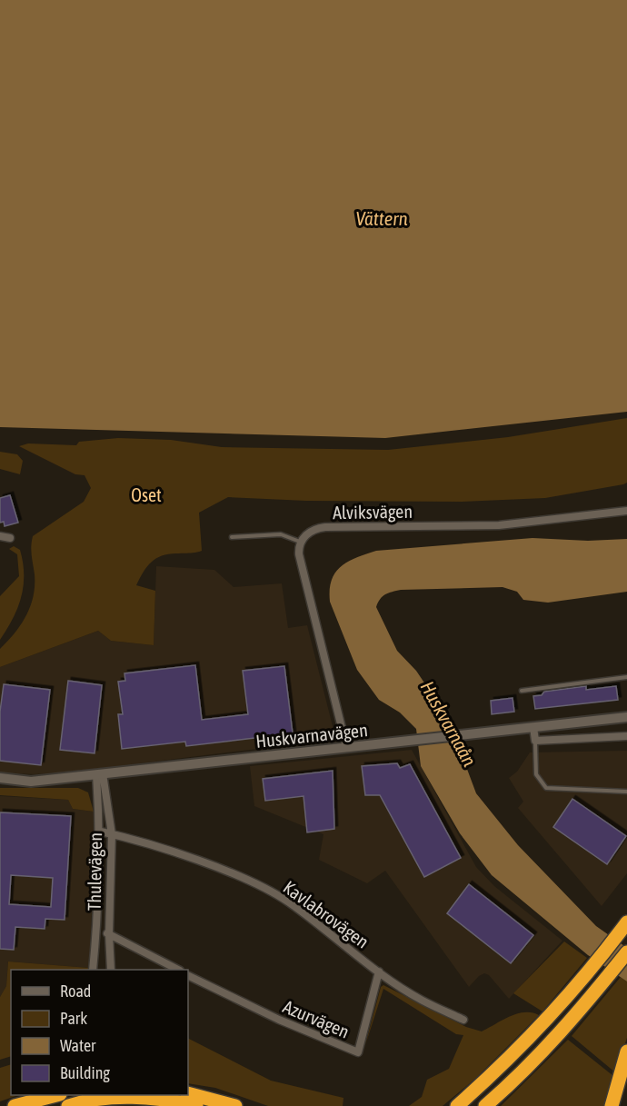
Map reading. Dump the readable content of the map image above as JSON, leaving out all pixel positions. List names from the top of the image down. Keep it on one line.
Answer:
{"streets":{"street":["Alviksvägen","Huskvarnavägen","Thulevägen","Kavlabrovägen","Azurvägen"]},"crossings":[["Huskvarnavägen","Thulevägen"],["Thulevägen","Kavlabrovägen"],["Kavlabrovägen","Azurvägen"]],"water":["Vättern","Huskvarnaån"],"parks":["Oset"],"legend":["Road","Park","Water","Building"]}
